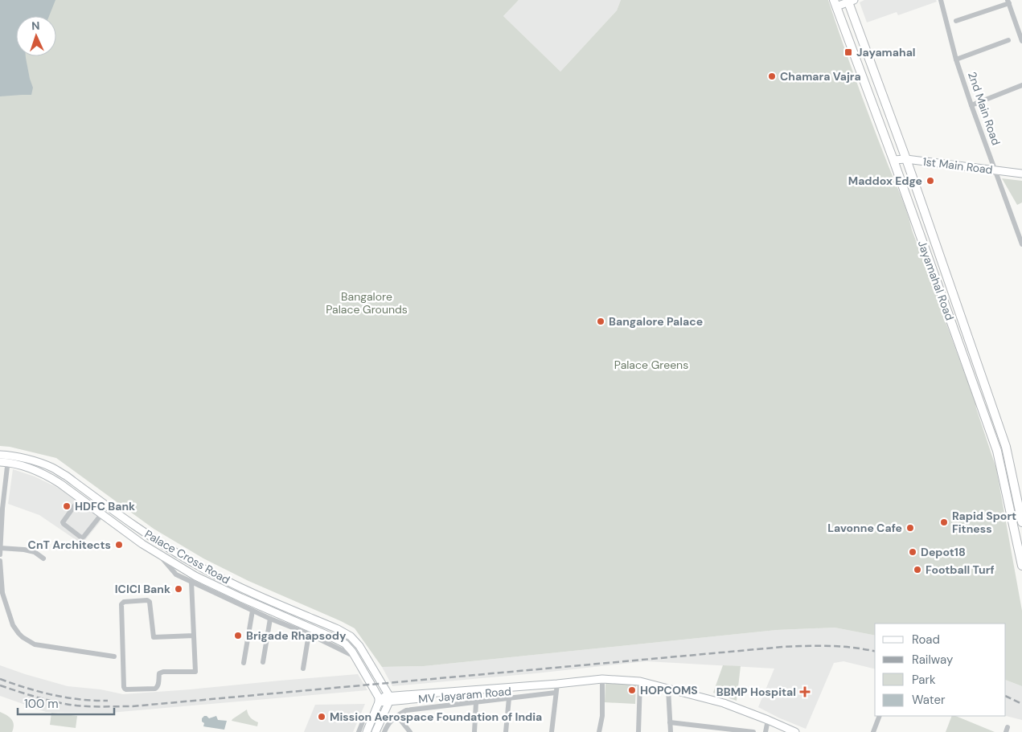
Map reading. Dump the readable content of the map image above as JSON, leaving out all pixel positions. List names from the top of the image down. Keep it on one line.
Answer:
{"streets":{"main road":["Jayamahal Road"],"street":["2nd Main Road","1st Main Road","Palace Cross Road","MV Jayaram Road"]},"crossings":[["2nd Main Road","1st Main Road"],["1st Main Road","Jayamahal Road"],["Palace Cross Road","MV Jayaram Road"]],"parks":["Bangalore Palace Grounds","Palace Greens"],"places":{"transit":["Jayamahal"],"other":["Chamara Vajra","Maddox Edge","Bangalore Palace","HDFC Bank","Rapid Sport Fitness","Lavonne Cafe","CnT Architects","Depot18","Football Turf","ICICI Bank","Brigade Rhapsody","HOPCOMS","Mission Aerospace Foundation of India"],"health":["BBMP Hospital"]},"legend":["Road","Railway","Park","Water"],"scale_bar":"100 m","north":"top"}
